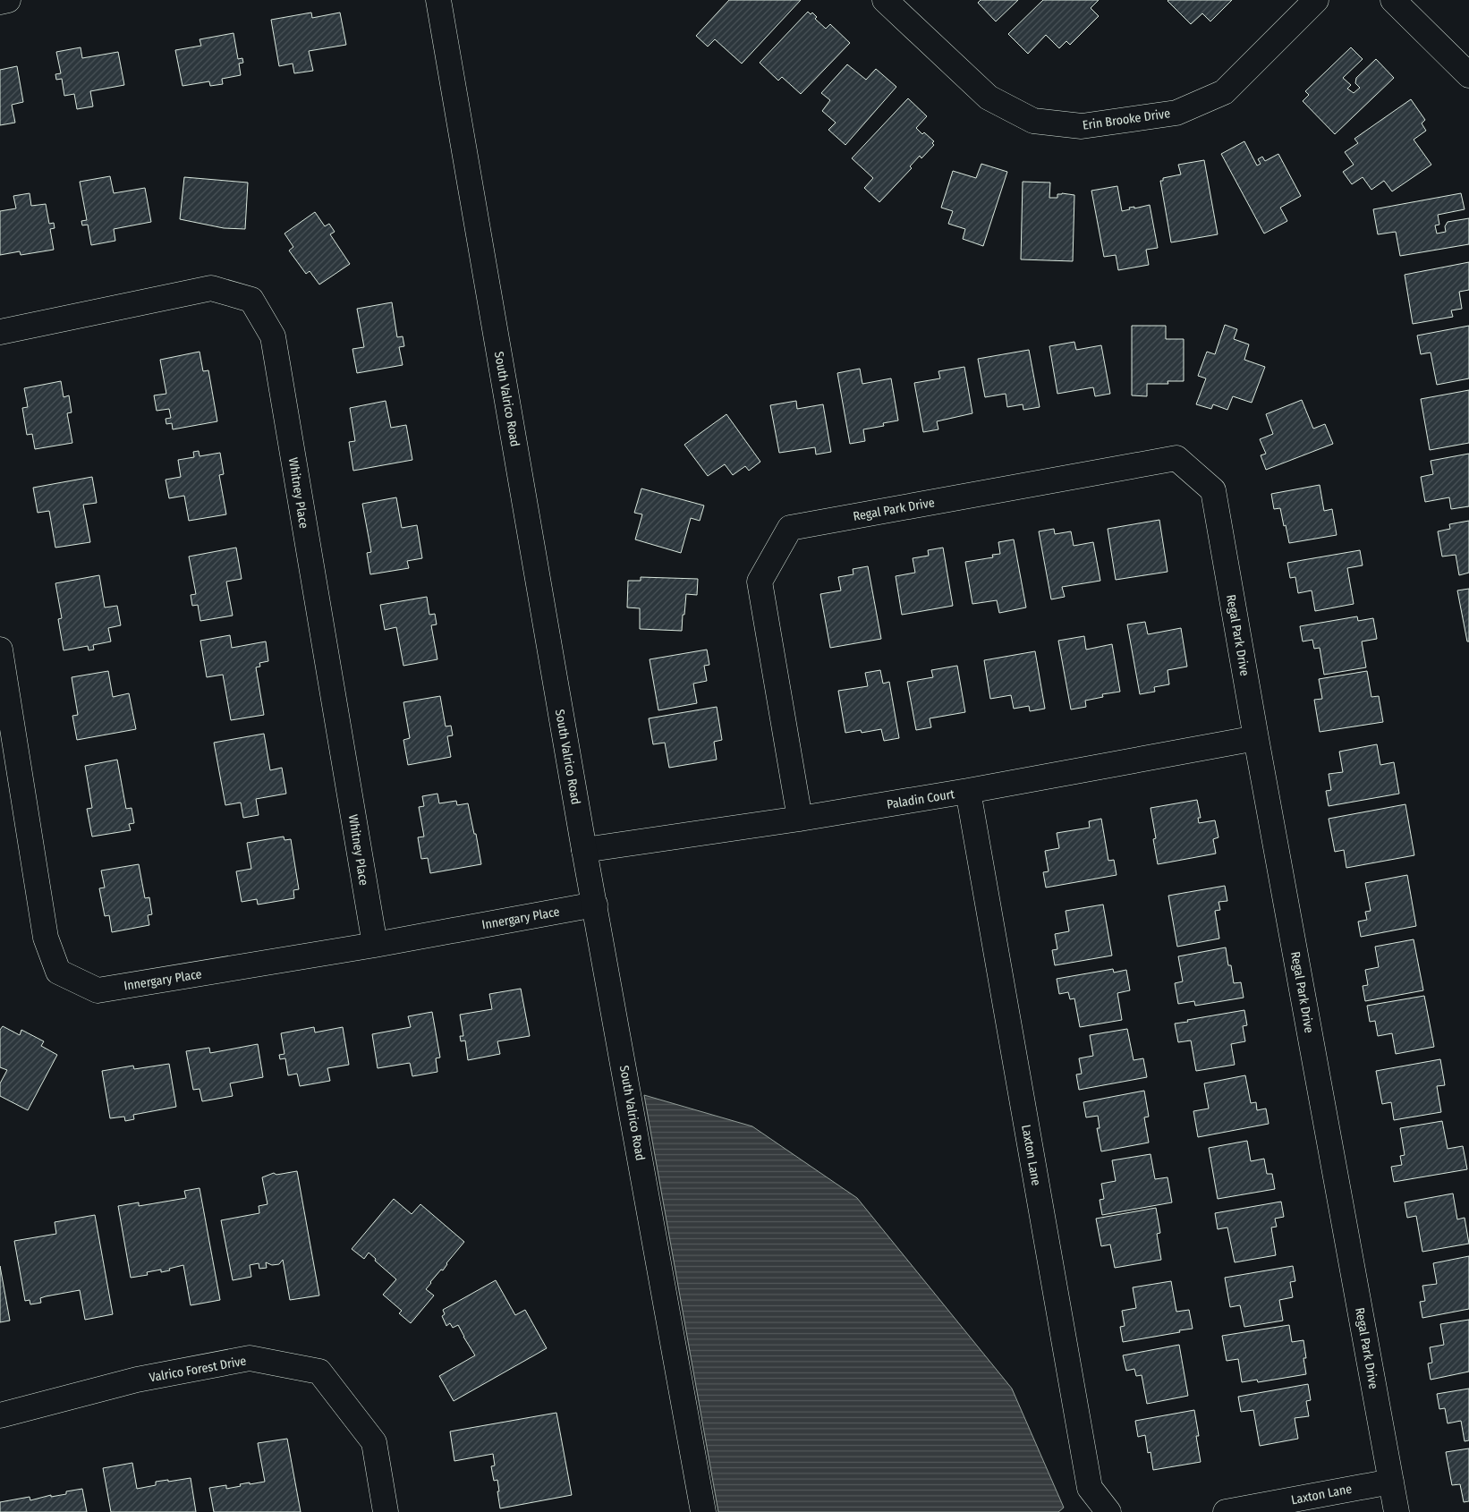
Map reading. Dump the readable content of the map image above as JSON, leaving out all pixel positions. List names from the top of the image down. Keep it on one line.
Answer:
{"streets":{"street":["Erin Brooke Drive","South Valrico Road","Whitney Place","Regal Park Drive","Paladin Court","Innergary Place","Laxton Lane","Valrico Forest Drive"]},"crossings":[["South Valrico Road","Paladin Court"],["South Valrico Road","Innergary Place"],["Whitney Place","Innergary Place"],["Regal Park Drive","Paladin Court"],["Regal Park Drive","Laxton Lane"],["Paladin Court","Laxton Lane"]]}
